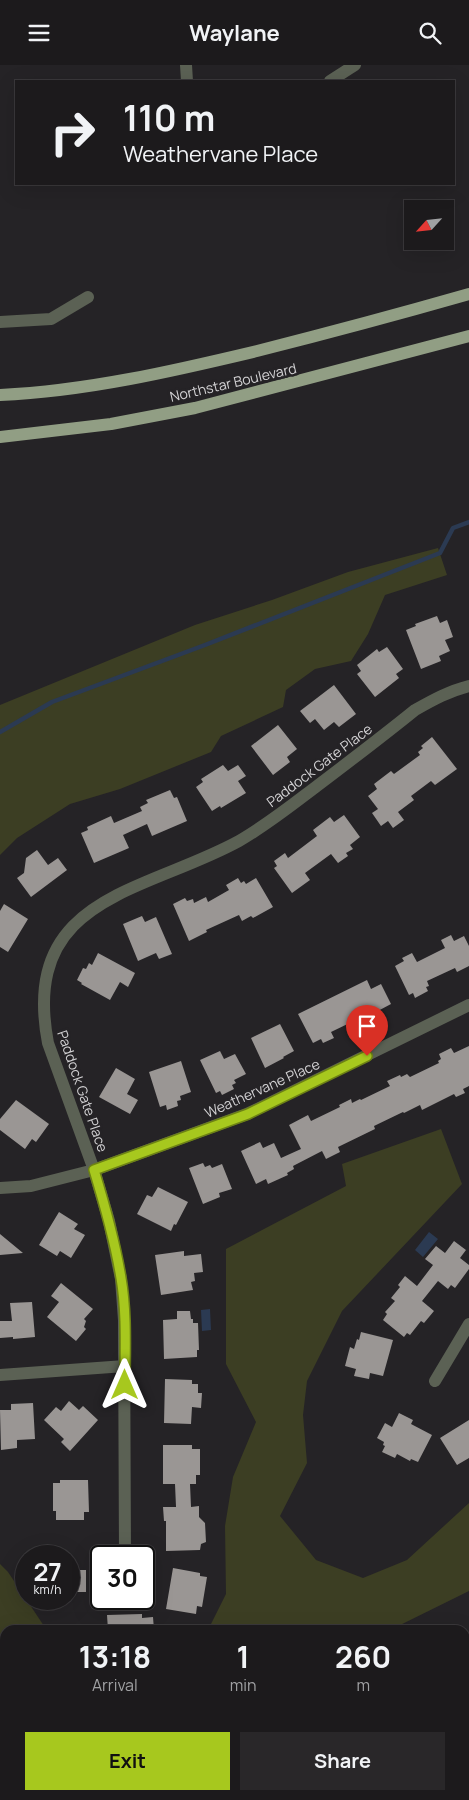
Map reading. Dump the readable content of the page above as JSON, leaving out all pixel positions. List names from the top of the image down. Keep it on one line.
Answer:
{"streets":{"main road":["Northstar Boulevard"],"street":["Paddock Gate Place","Weathervane Place"]},"crossings":[["Paddock Gate Place","Weathervane Place"]],"north":"bottom left","page":{"header":"Waylane","turn":["110 m","Weathervane Place"],"speed":"27 km/h","limit":"30","eta":["13:18","Arrival","1","min","260","m"],"buttons":["Exit","Share"]}}
